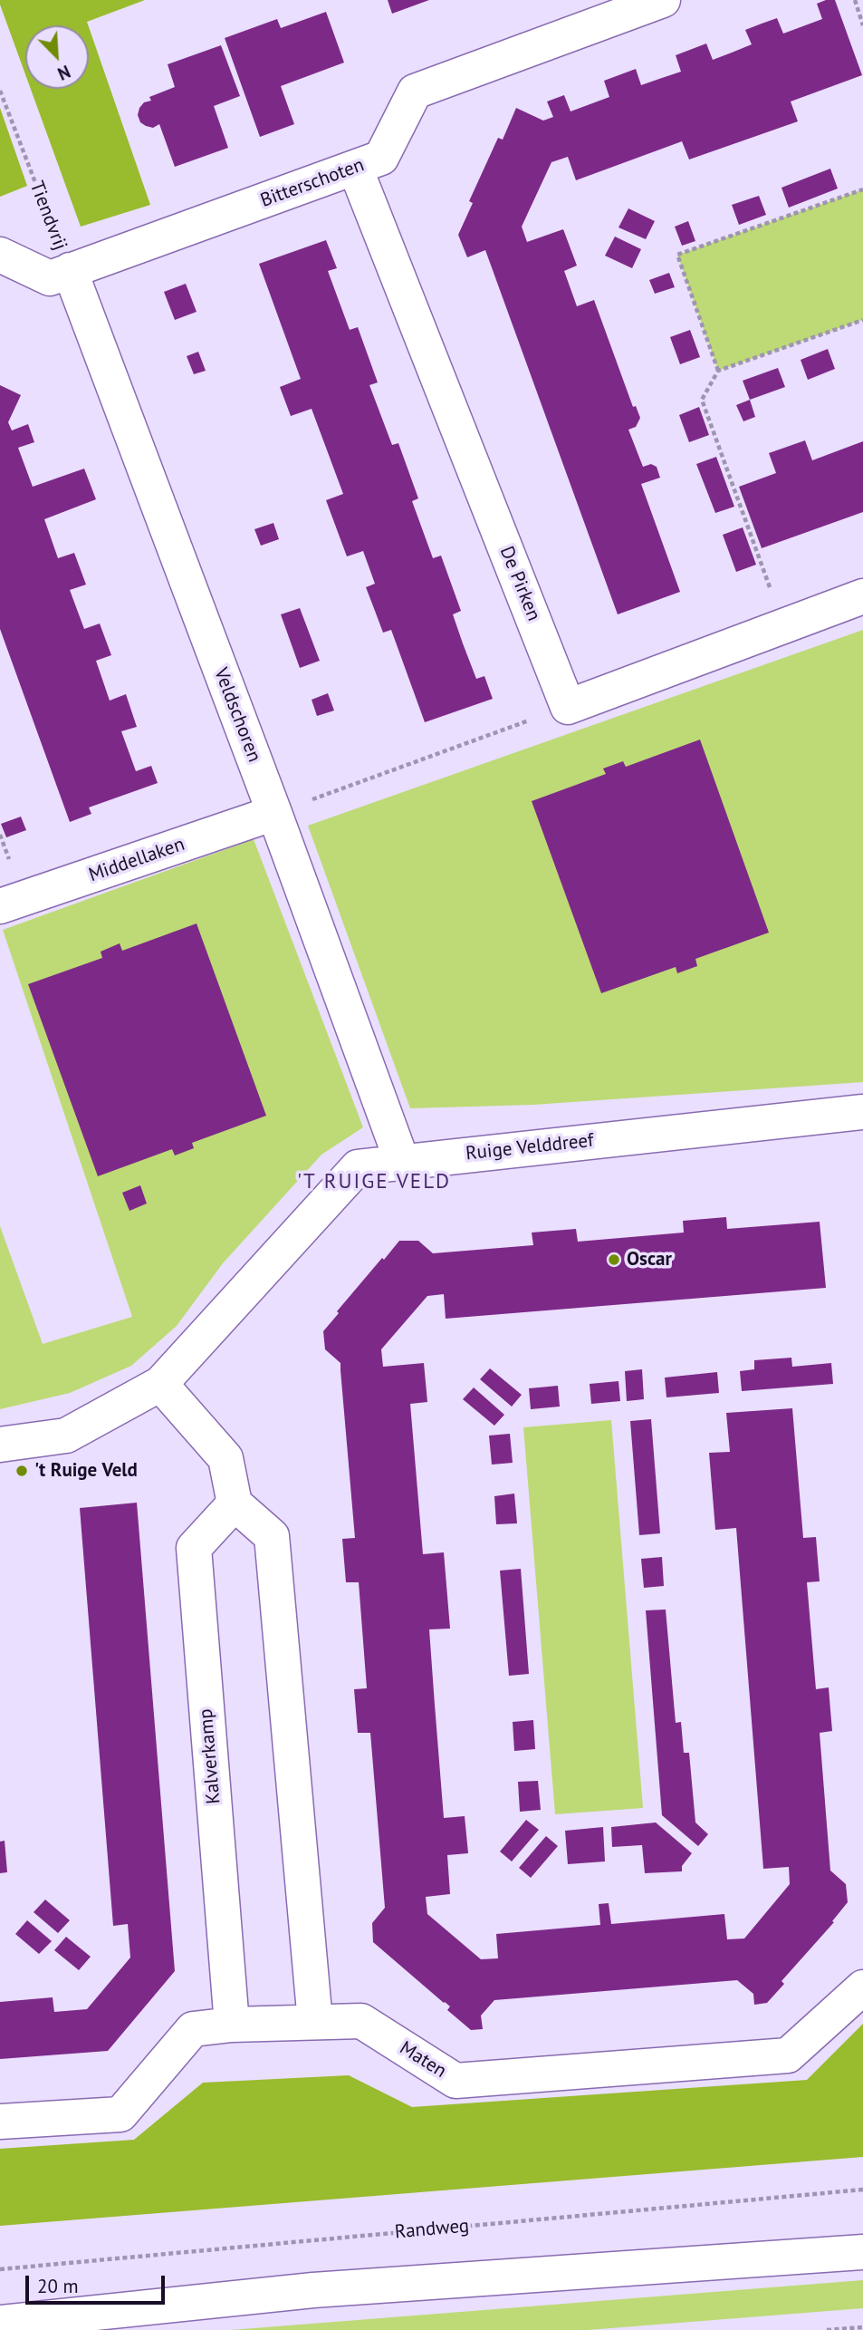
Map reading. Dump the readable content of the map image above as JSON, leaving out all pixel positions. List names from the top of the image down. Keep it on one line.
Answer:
{"streets":{"street":["Bitterschoten","Tiendvrij","De Pirken","Veldschoren","Middellaken","Ruige Velddreef","Kalverkamp","Maten"],"path":["Randweg"]},"crossings":[["Bitterschoten","Tiendvrij"],["Bitterschoten","De Pirken"],["Bitterschoten","Veldschoren"],["Tiendvrij","Veldschoren"],["Veldschoren","Middellaken"],["Veldschoren","Ruige Velddreef"],["Kalverkamp","Maten"]],"districts":["'T RUIGE VELD"],"places":["Oscar","'t Ruige Veld"],"scale_bar":"20 m","north":"bottom right"}
